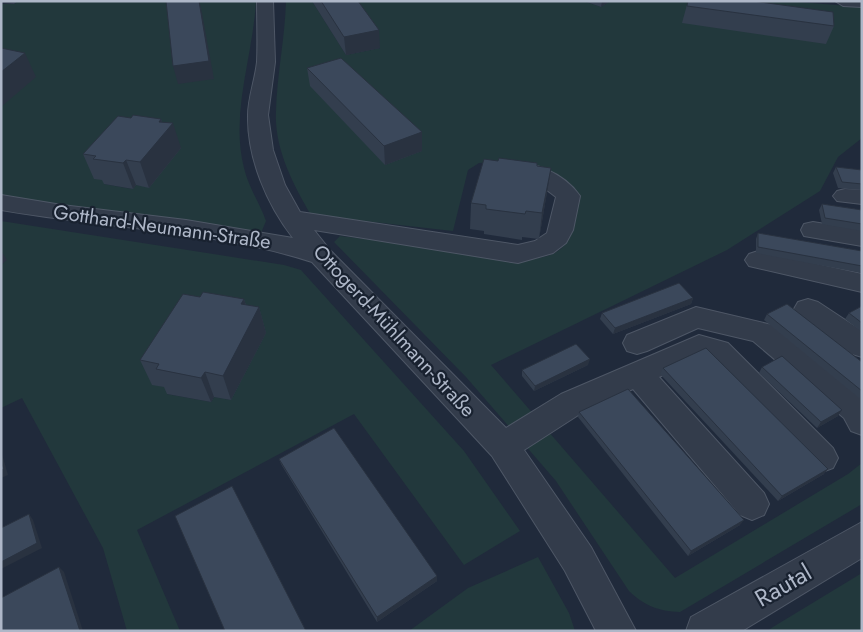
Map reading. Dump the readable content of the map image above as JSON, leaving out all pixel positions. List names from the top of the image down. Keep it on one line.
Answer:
{"streets":{"street":["Gotthard-Neumann-Straße","Ottogerd-Mühlmann-Straße","Rautal"]},"crossings":[["Gotthard-Neumann-Straße","Ottogerd-Mühlmann-Straße"]]}
